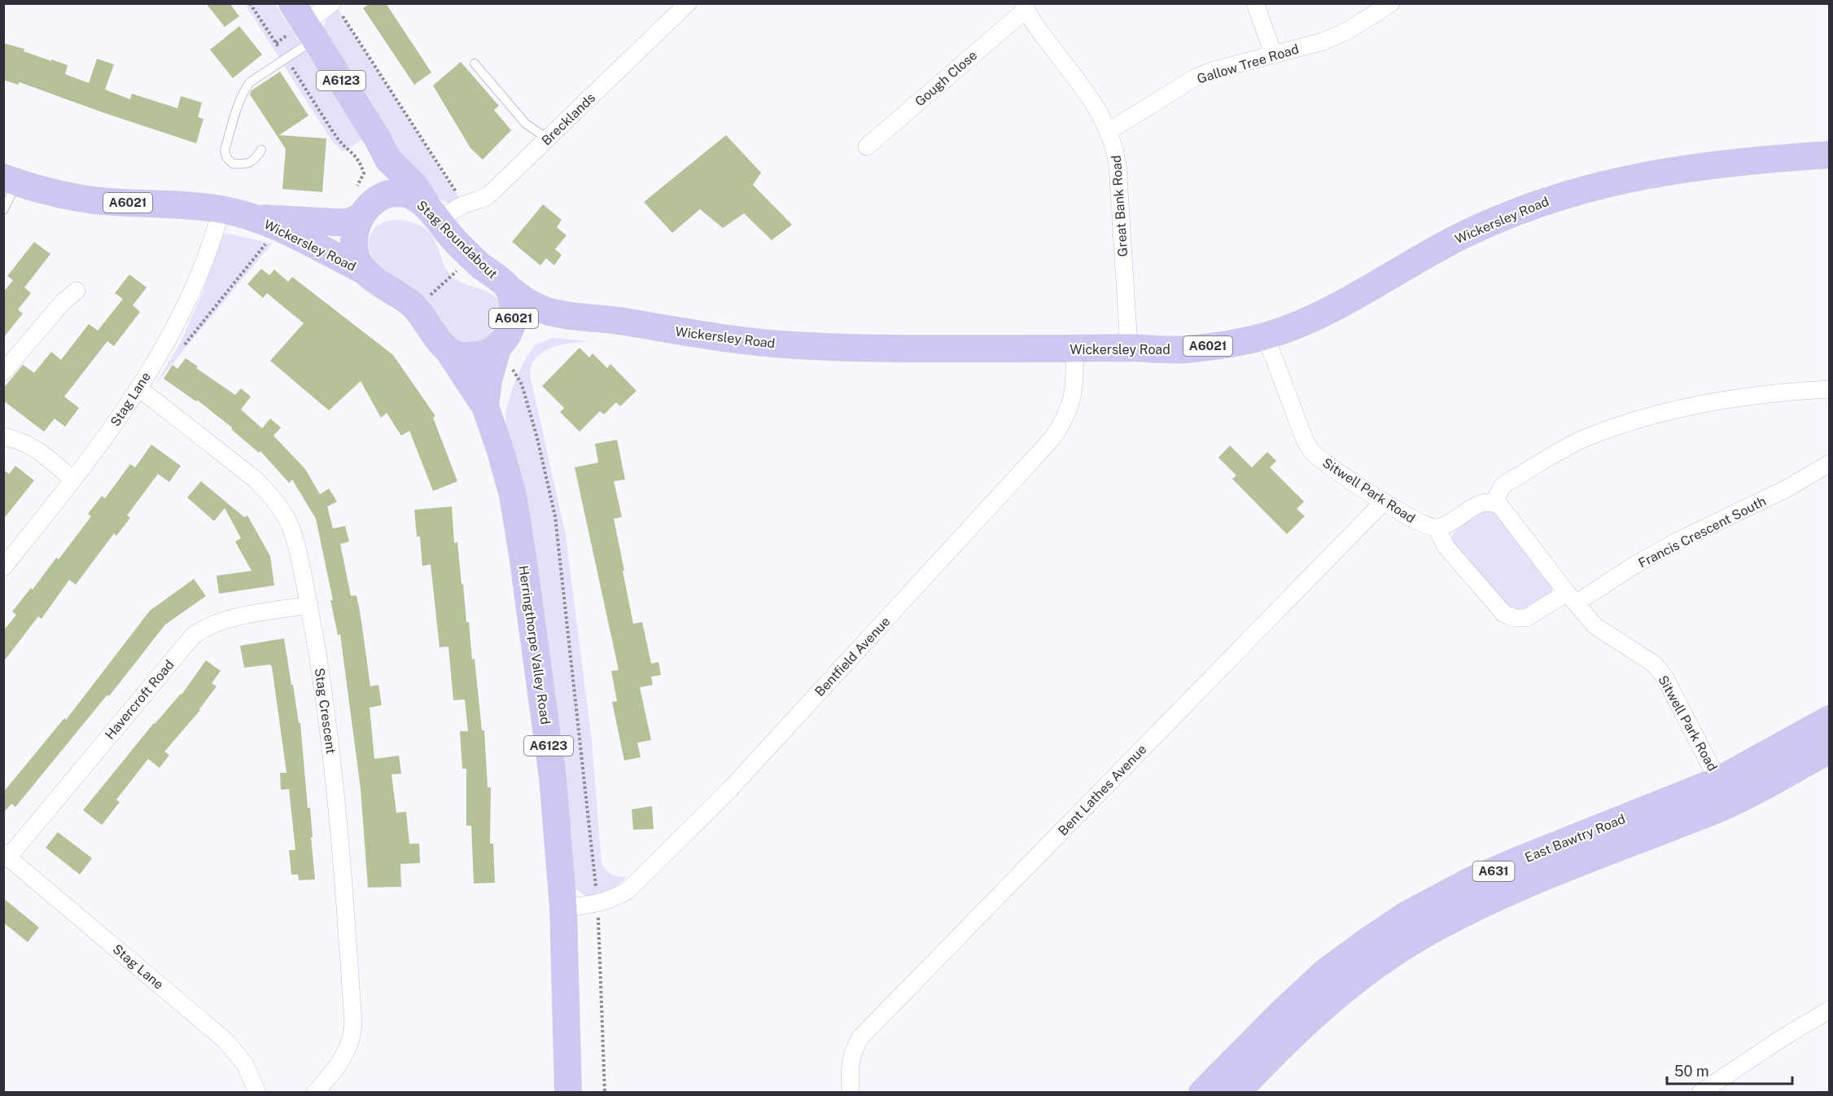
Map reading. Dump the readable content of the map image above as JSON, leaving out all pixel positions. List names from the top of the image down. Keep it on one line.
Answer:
{"streets":{"main road":["A6123","A6021","Wickersley Road","Stag Roundabout","Herringthorpe Valley Road","East Bawtry Road","A631"],"street":["Gallow Tree Road","Gough Close","Brecklands","Great Bank Road","Stag Lane","Sitwell Park Road","Francis Crescent South","Bentfield Avenue","Havercroft Road","Stag Crescent","Bent Lathes Avenue"]},"crossings":[["Gallow Tree Road","Great Bank Road"],["Gough Close","Great Bank Road"],["A6123","Brecklands"],["A6123","A6021"],["A6123","Wickersley Road"],["A6123","Stag Roundabout"],["Brecklands","A6021"],["Brecklands","Wickersley Road"],["Brecklands","Stag Roundabout"],["A6021","Wickersley Road"],["A6021","Stag Roundabout"],["A6021","Herringthorpe Valley Road"],["Great Bank Road","Wickersley Road"],["Wickersley Road","Stag Roundabout"],["Wickersley Road","Stag Lane"],["Wickersley Road","Sitwell Park Road"],["Wickersley Road","Herringthorpe Valley Road"],["Wickersley Road","Bentfield Avenue"],["Stag Roundabout","Herringthorpe Valley Road"],["Stag Lane","Havercroft Road"],["Stag Lane","Stag Crescent"],["Sitwell Park Road","Francis Crescent South"],["Sitwell Park Road","Bent Lathes Avenue"],["Sitwell Park Road","East Bawtry Road"],["Herringthorpe Valley Road","Bentfield Avenue"],["Havercroft Road","Stag Crescent"]],"scale_bar":"50 m"}
